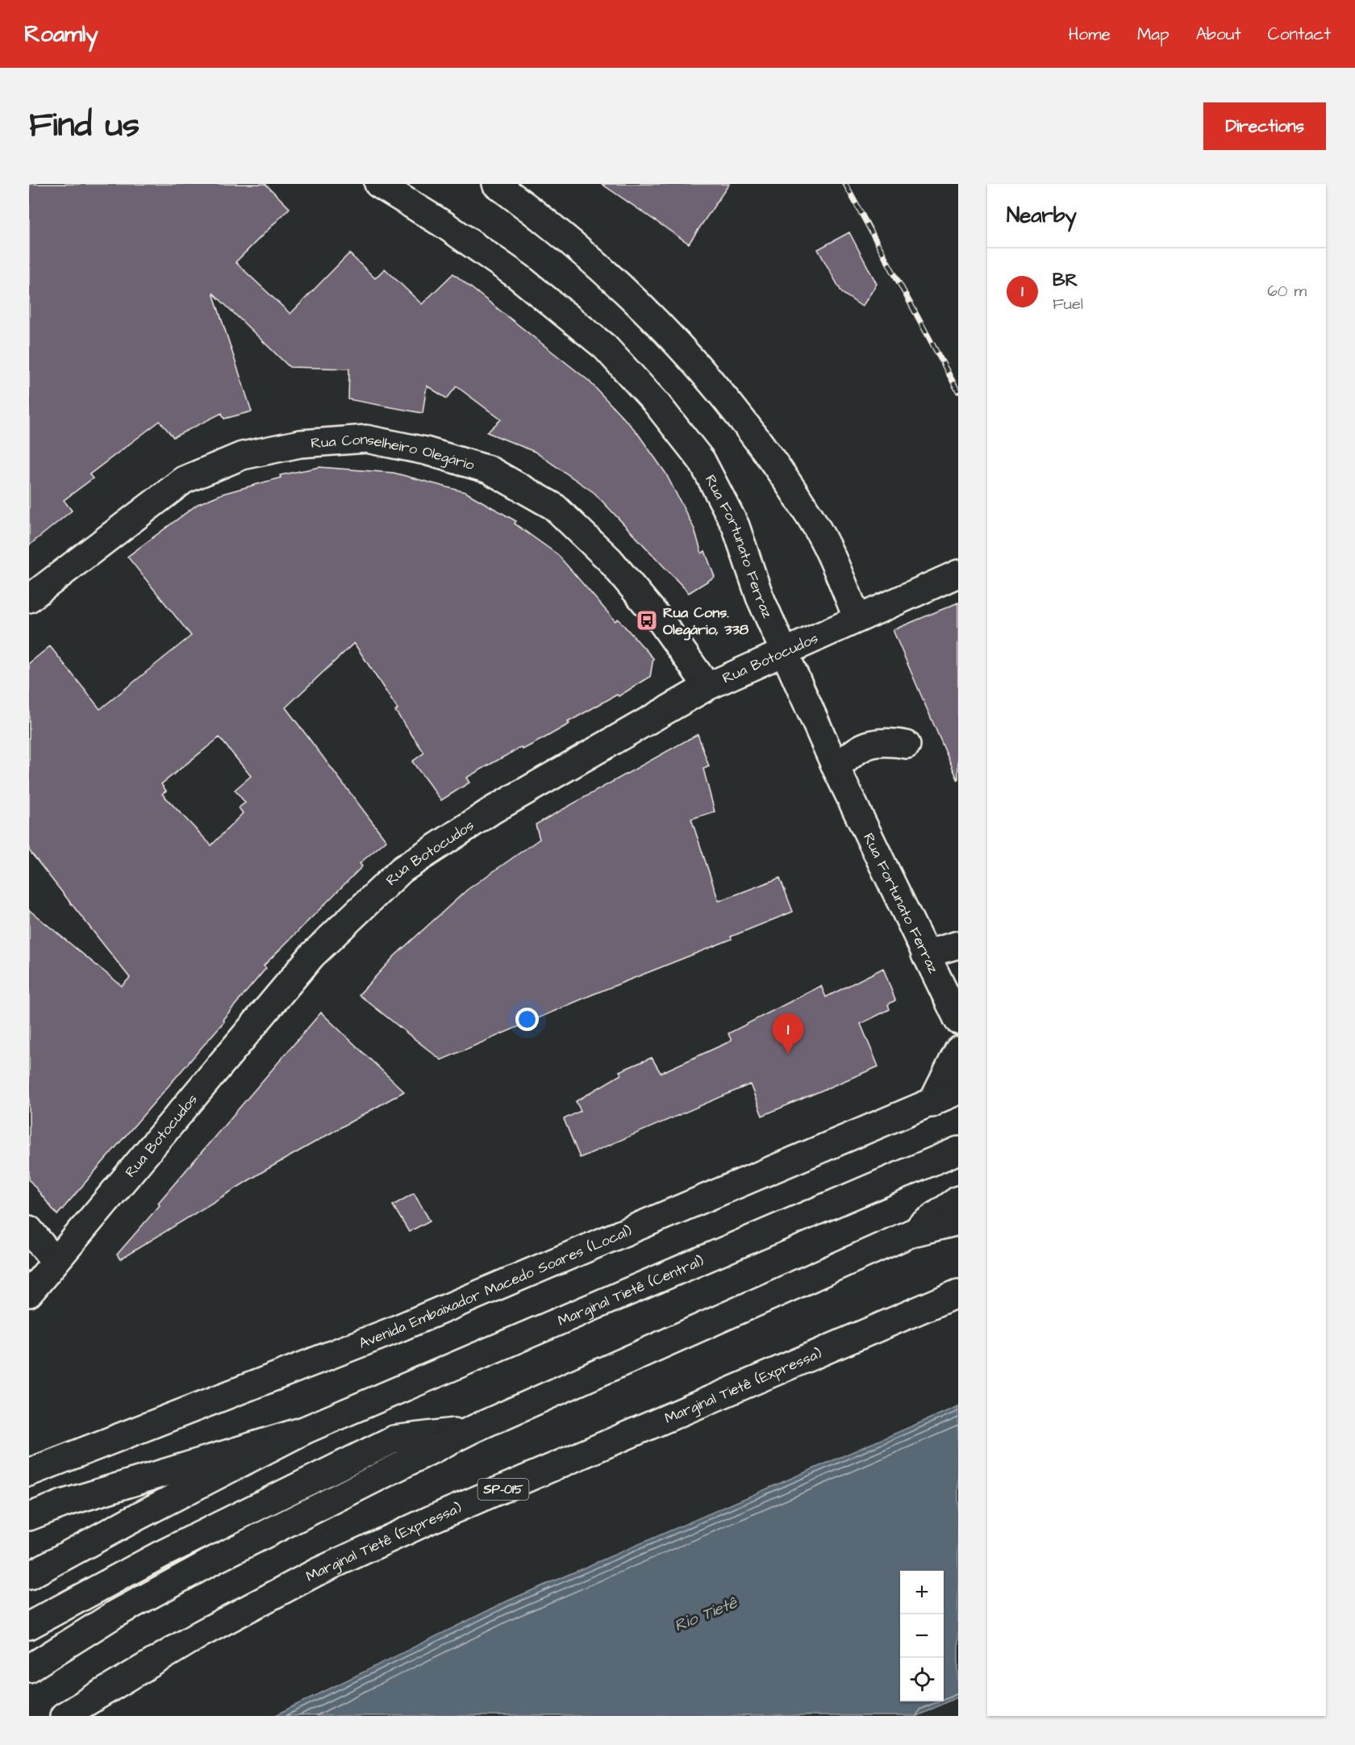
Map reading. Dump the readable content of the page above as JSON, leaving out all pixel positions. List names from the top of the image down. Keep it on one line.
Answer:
{"streets":{"main road":["Rua Conselheiro Olegário","Rua Fortunato Ferraz","Rua Botocudos","Avenida Embaixador Macedo Soares (Local)","Marginal Tietê (Central)","Marginal Tietê (Expressa)","SP-015"]},"crossings":[["Rua Conselheiro Olegário","Rua Botocudos"],["Rua Fortunato Ferraz","Rua Botocudos"]],"water":["Rio Tietê"],"places":{"bus stop":["Rua Cons. Olegário, 338"]},"page":{"header":"Roamly","nav":["Home","Map","About","Contact"],"title":"Find us","buttons":"Directions","heading":"Nearby","list":[{"mark":"1","name":"BR","note":"Fuel","value":"60 m"}],"pins":"1","map_buttons":["+","−"]}}
